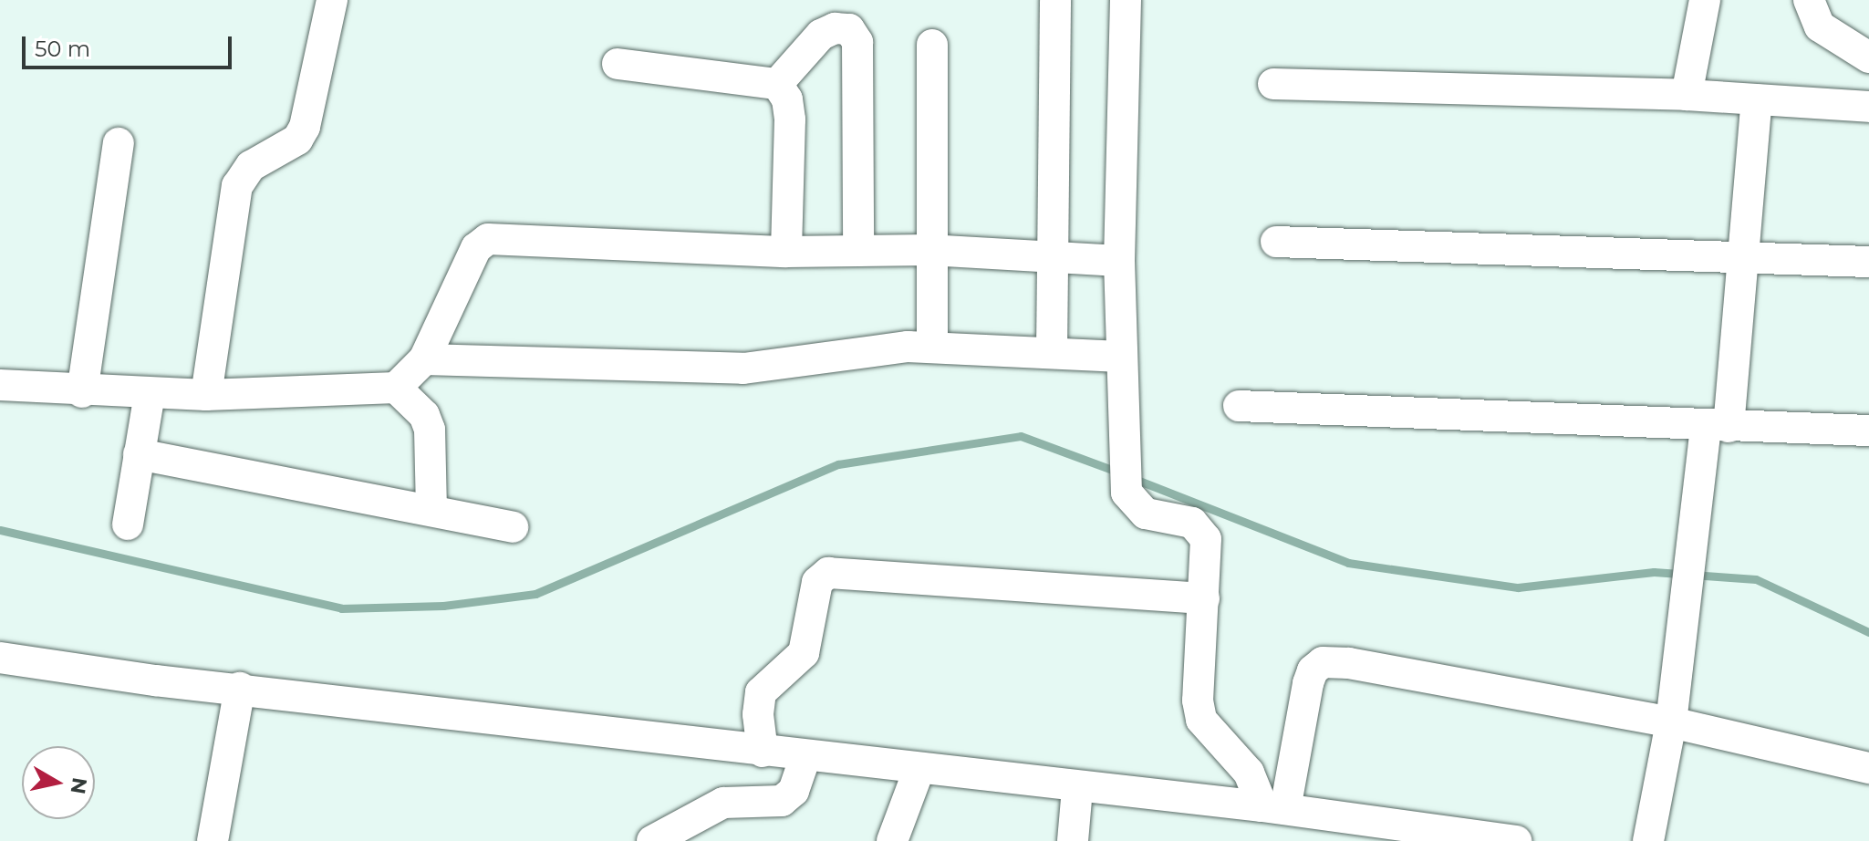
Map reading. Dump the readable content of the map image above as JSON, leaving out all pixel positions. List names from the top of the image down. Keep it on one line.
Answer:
{"scale_bar":"50 m","north":"right"}
